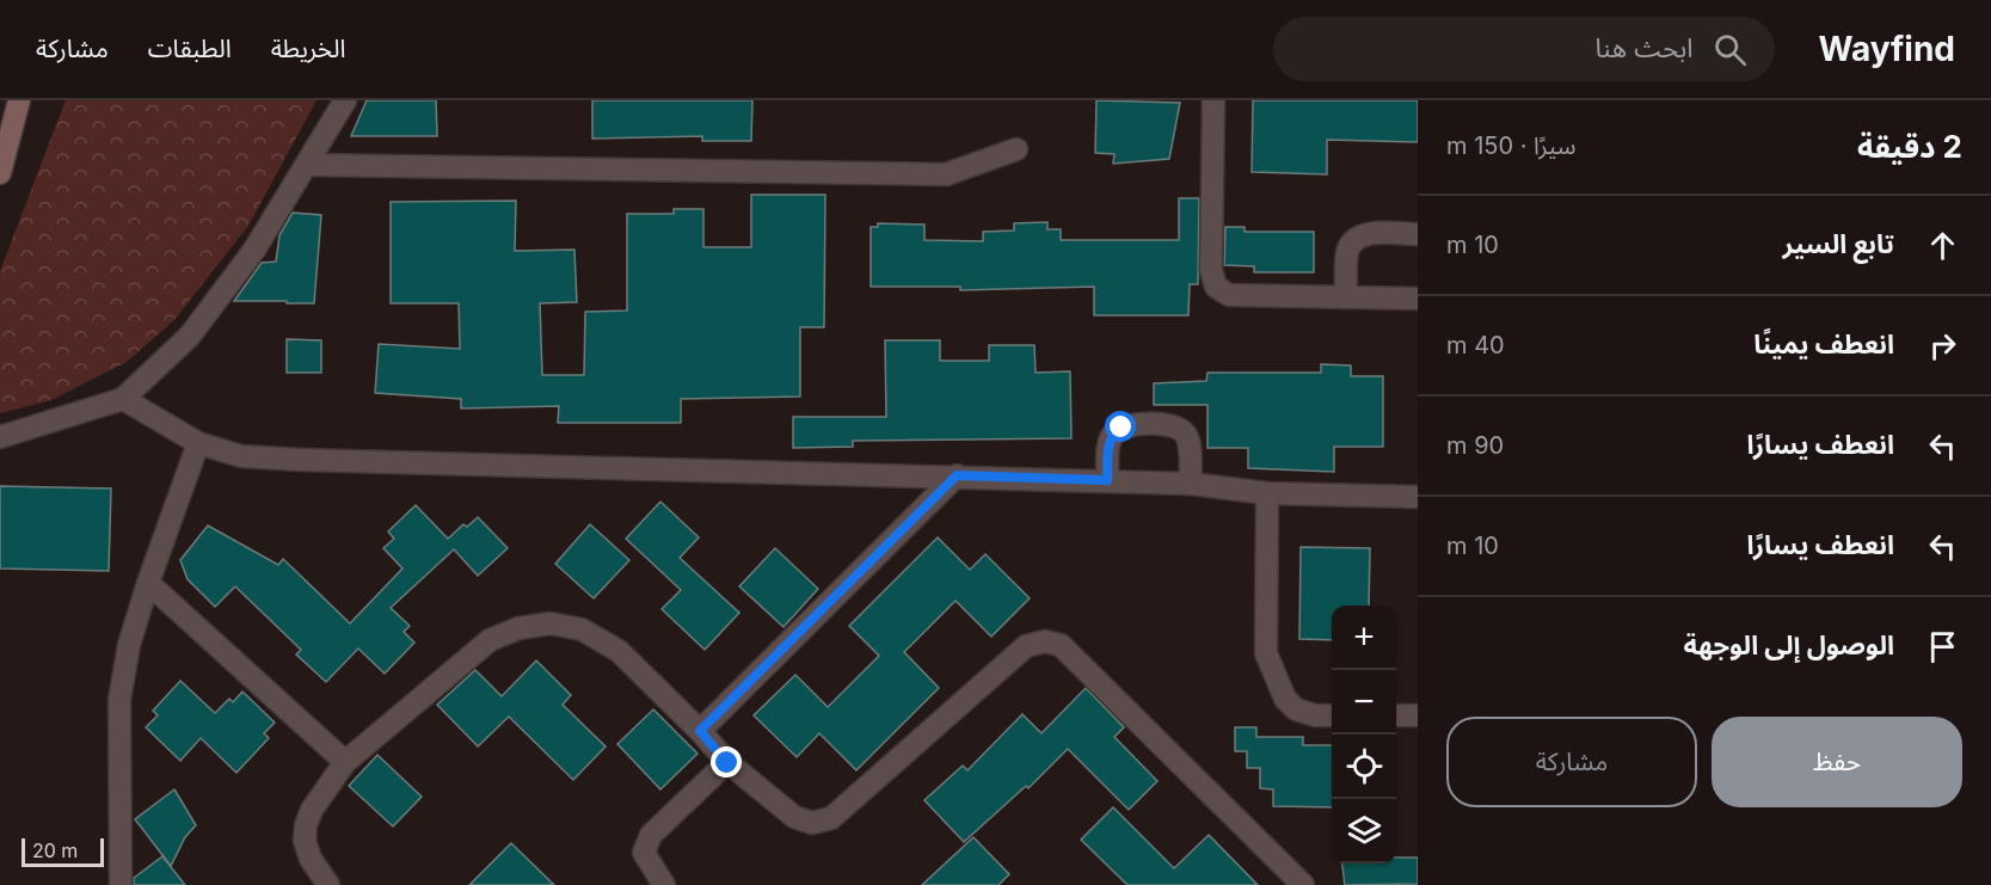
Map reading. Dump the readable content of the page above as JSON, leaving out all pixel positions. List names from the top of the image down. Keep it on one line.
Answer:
{"scale_bar":"20 m","page":{"header":"Wayfind","search":"ابحث هنا","nav":["الخريطة","الطبقات","مشاركة"],"heading":["2 دقيقة","سيرًا · 150 m"],"list":[["تابع السير","10 m"],["انعطف يمينًا","40 m"],["انعطف يسارًا","90 m"],["انعطف يسارًا","10 m"],"الوصول إلى الوجهة"],"map_buttons":["+","−"],"buttons":["حفظ","مشاركة"],"scale":"20 m"}}
